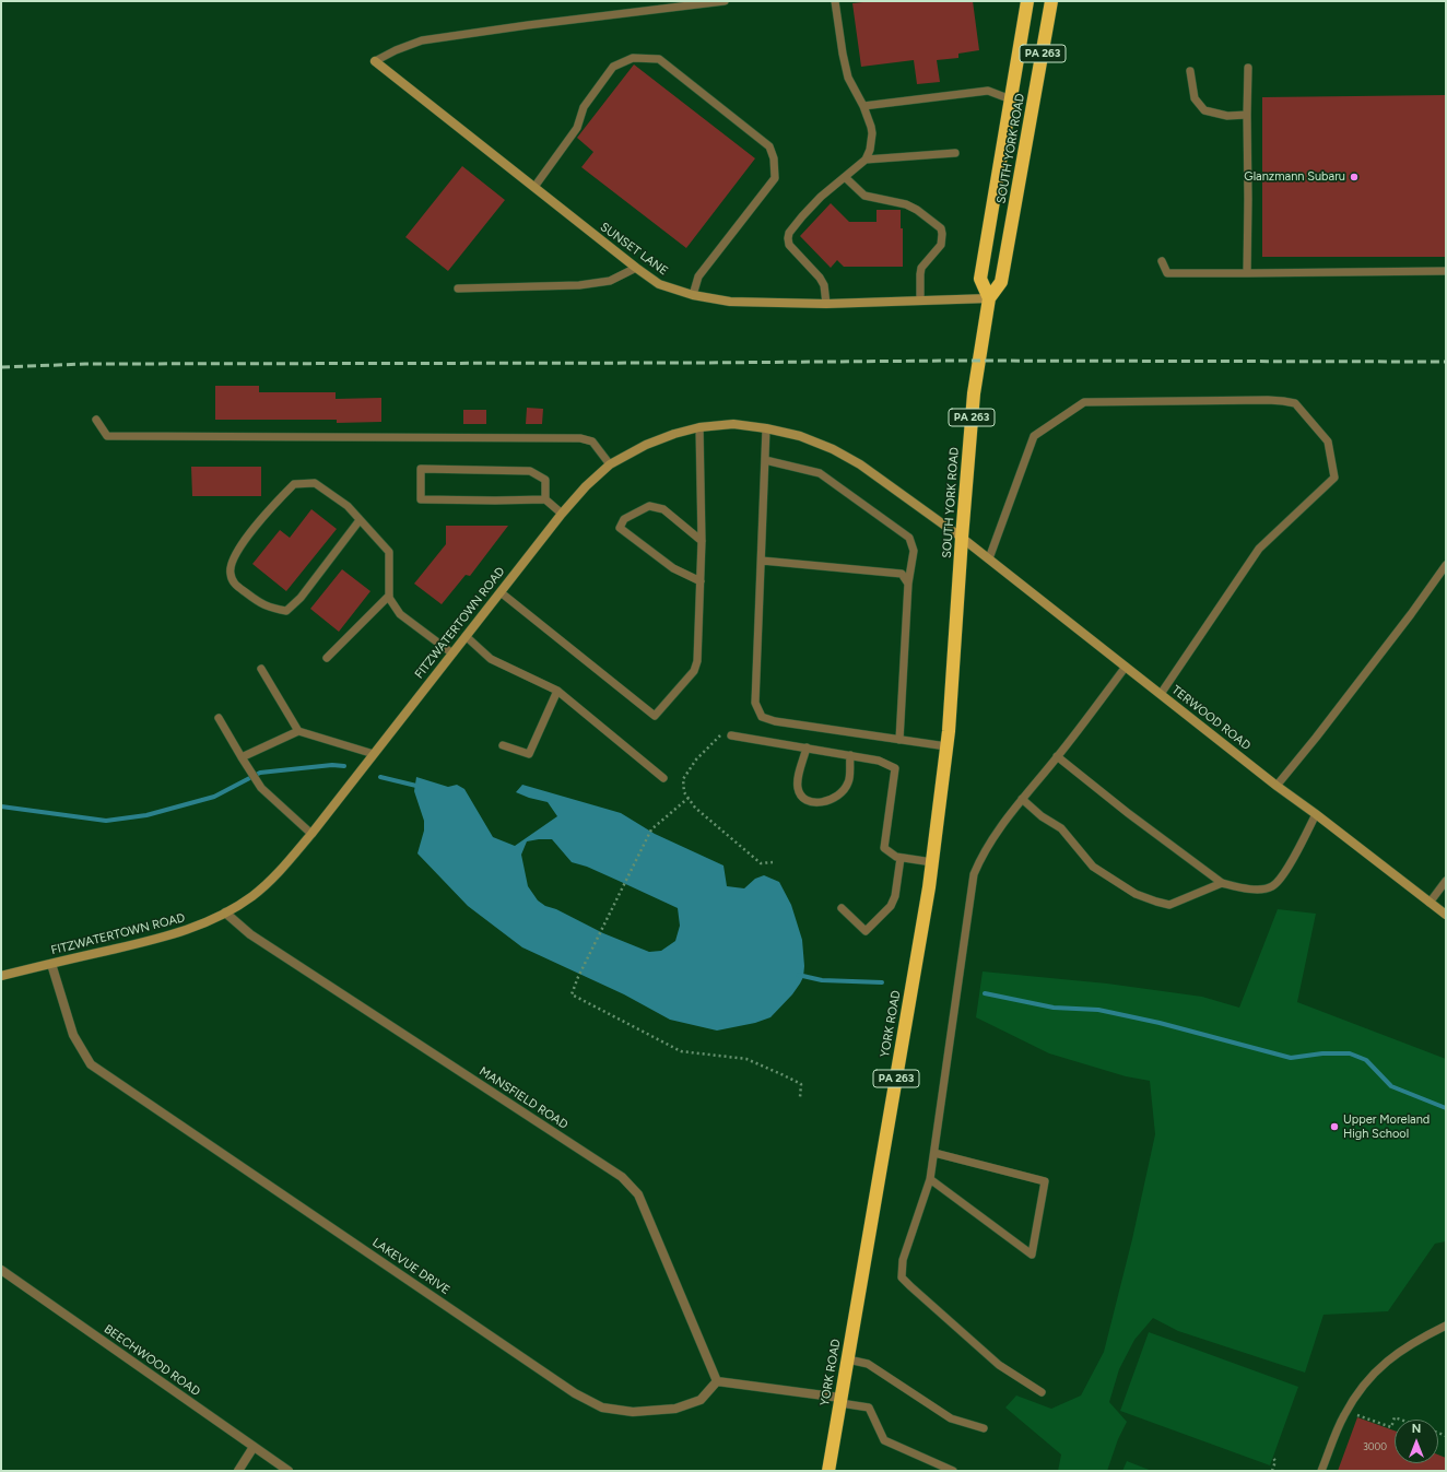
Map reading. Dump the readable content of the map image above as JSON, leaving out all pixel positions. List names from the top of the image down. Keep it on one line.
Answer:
{"streets":{"highway":["PA 263","SOUTH YORK ROAD","YORK ROAD"],"street":["SUNSET LANE","FITZWATERTOWN ROAD","TERWOOD ROAD","MANSFIELD ROAD","LAKEVUE DRIVE","BEECHWOOD ROAD"]},"crossings":[["SOUTH YORK ROAD","SUNSET LANE"],["SOUTH YORK ROAD","FITZWATERTOWN ROAD"],["SOUTH YORK ROAD","TERWOOD ROAD"],["SOUTH YORK ROAD","YORK ROAD"],["FITZWATERTOWN ROAD","TERWOOD ROAD"],["FITZWATERTOWN ROAD","MANSFIELD ROAD"],["FITZWATERTOWN ROAD","LAKEVUE DRIVE"],["MANSFIELD ROAD","LAKEVUE DRIVE"]],"places":["Glanzmann Subaru","Upper Moreland High School"],"house_numbers":["3000"],"north":"top"}
